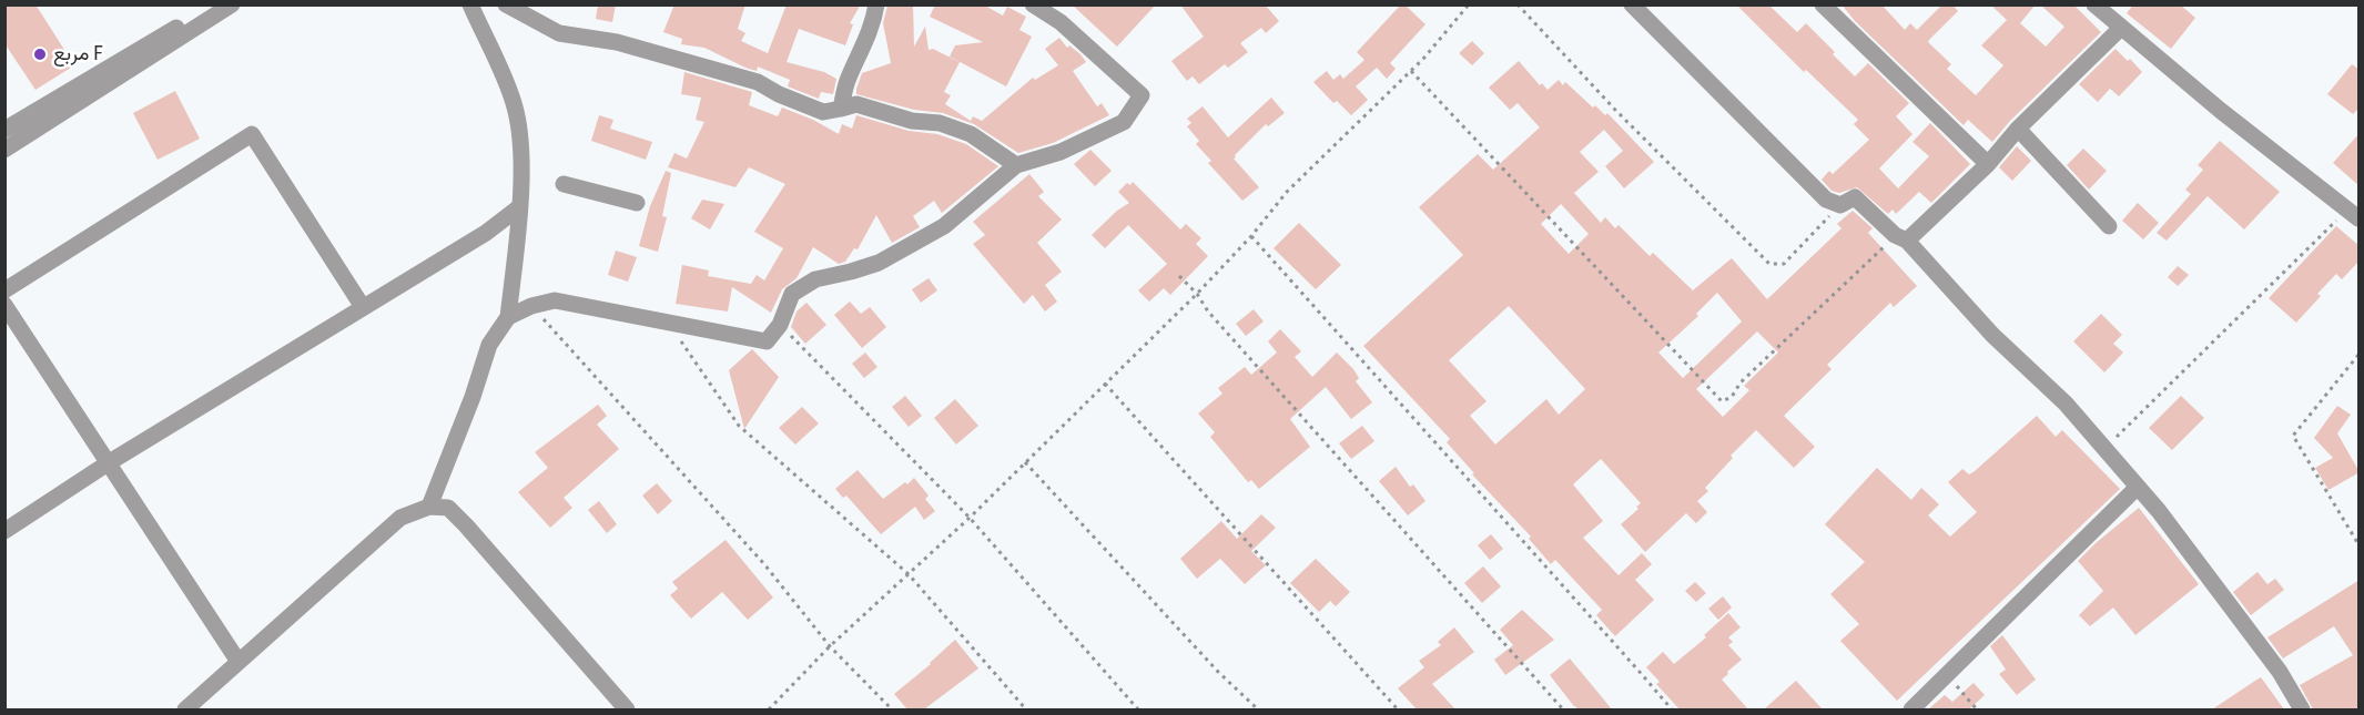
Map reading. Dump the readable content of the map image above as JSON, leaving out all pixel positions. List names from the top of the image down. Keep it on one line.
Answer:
{"places":["مربع F"]}
